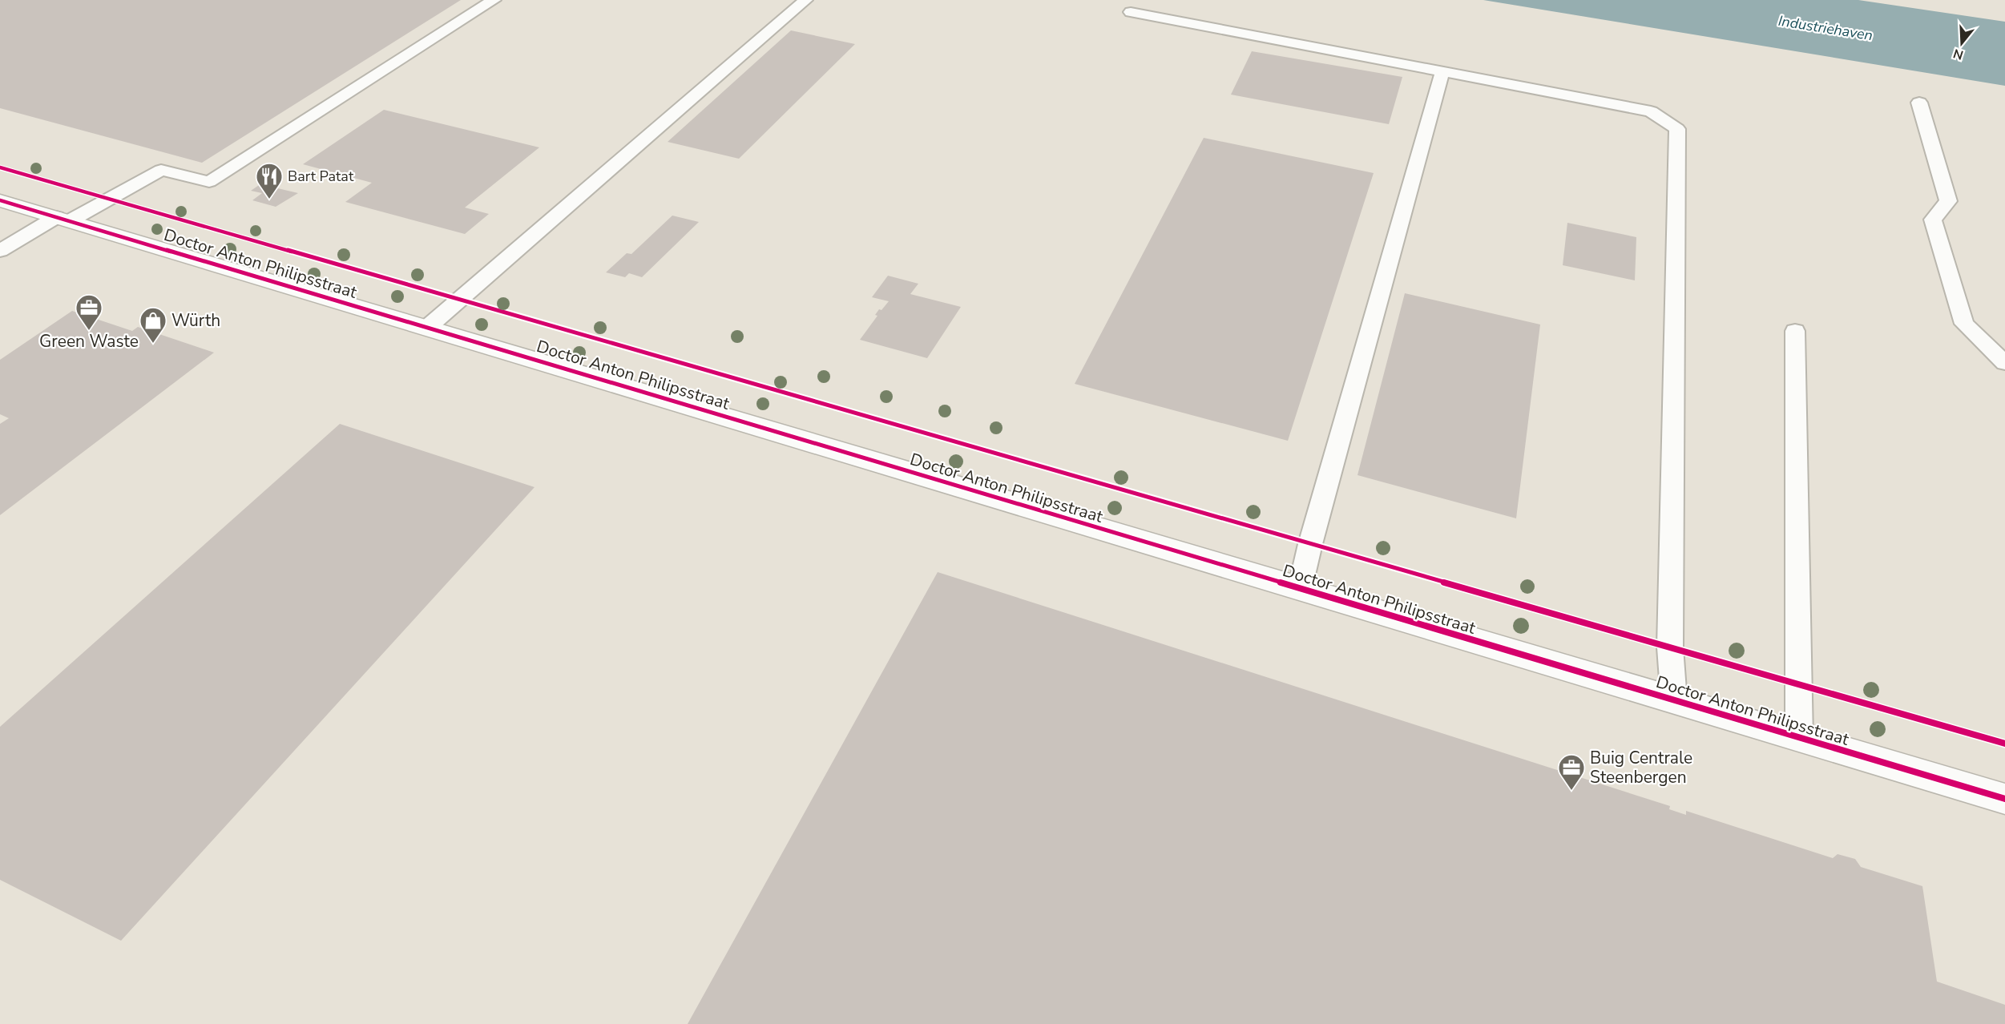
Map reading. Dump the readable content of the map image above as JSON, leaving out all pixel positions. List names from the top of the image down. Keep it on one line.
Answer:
{"streets":{"street":["Doctor Anton Philipsstraat"]},"water":["Industriehaven"],"places":{"restaurant":["Bart Patat"],"office":["Green Waste","Buig Centrale Steenbergen"],"shop":["Würth"]},"north":"bottom"}
